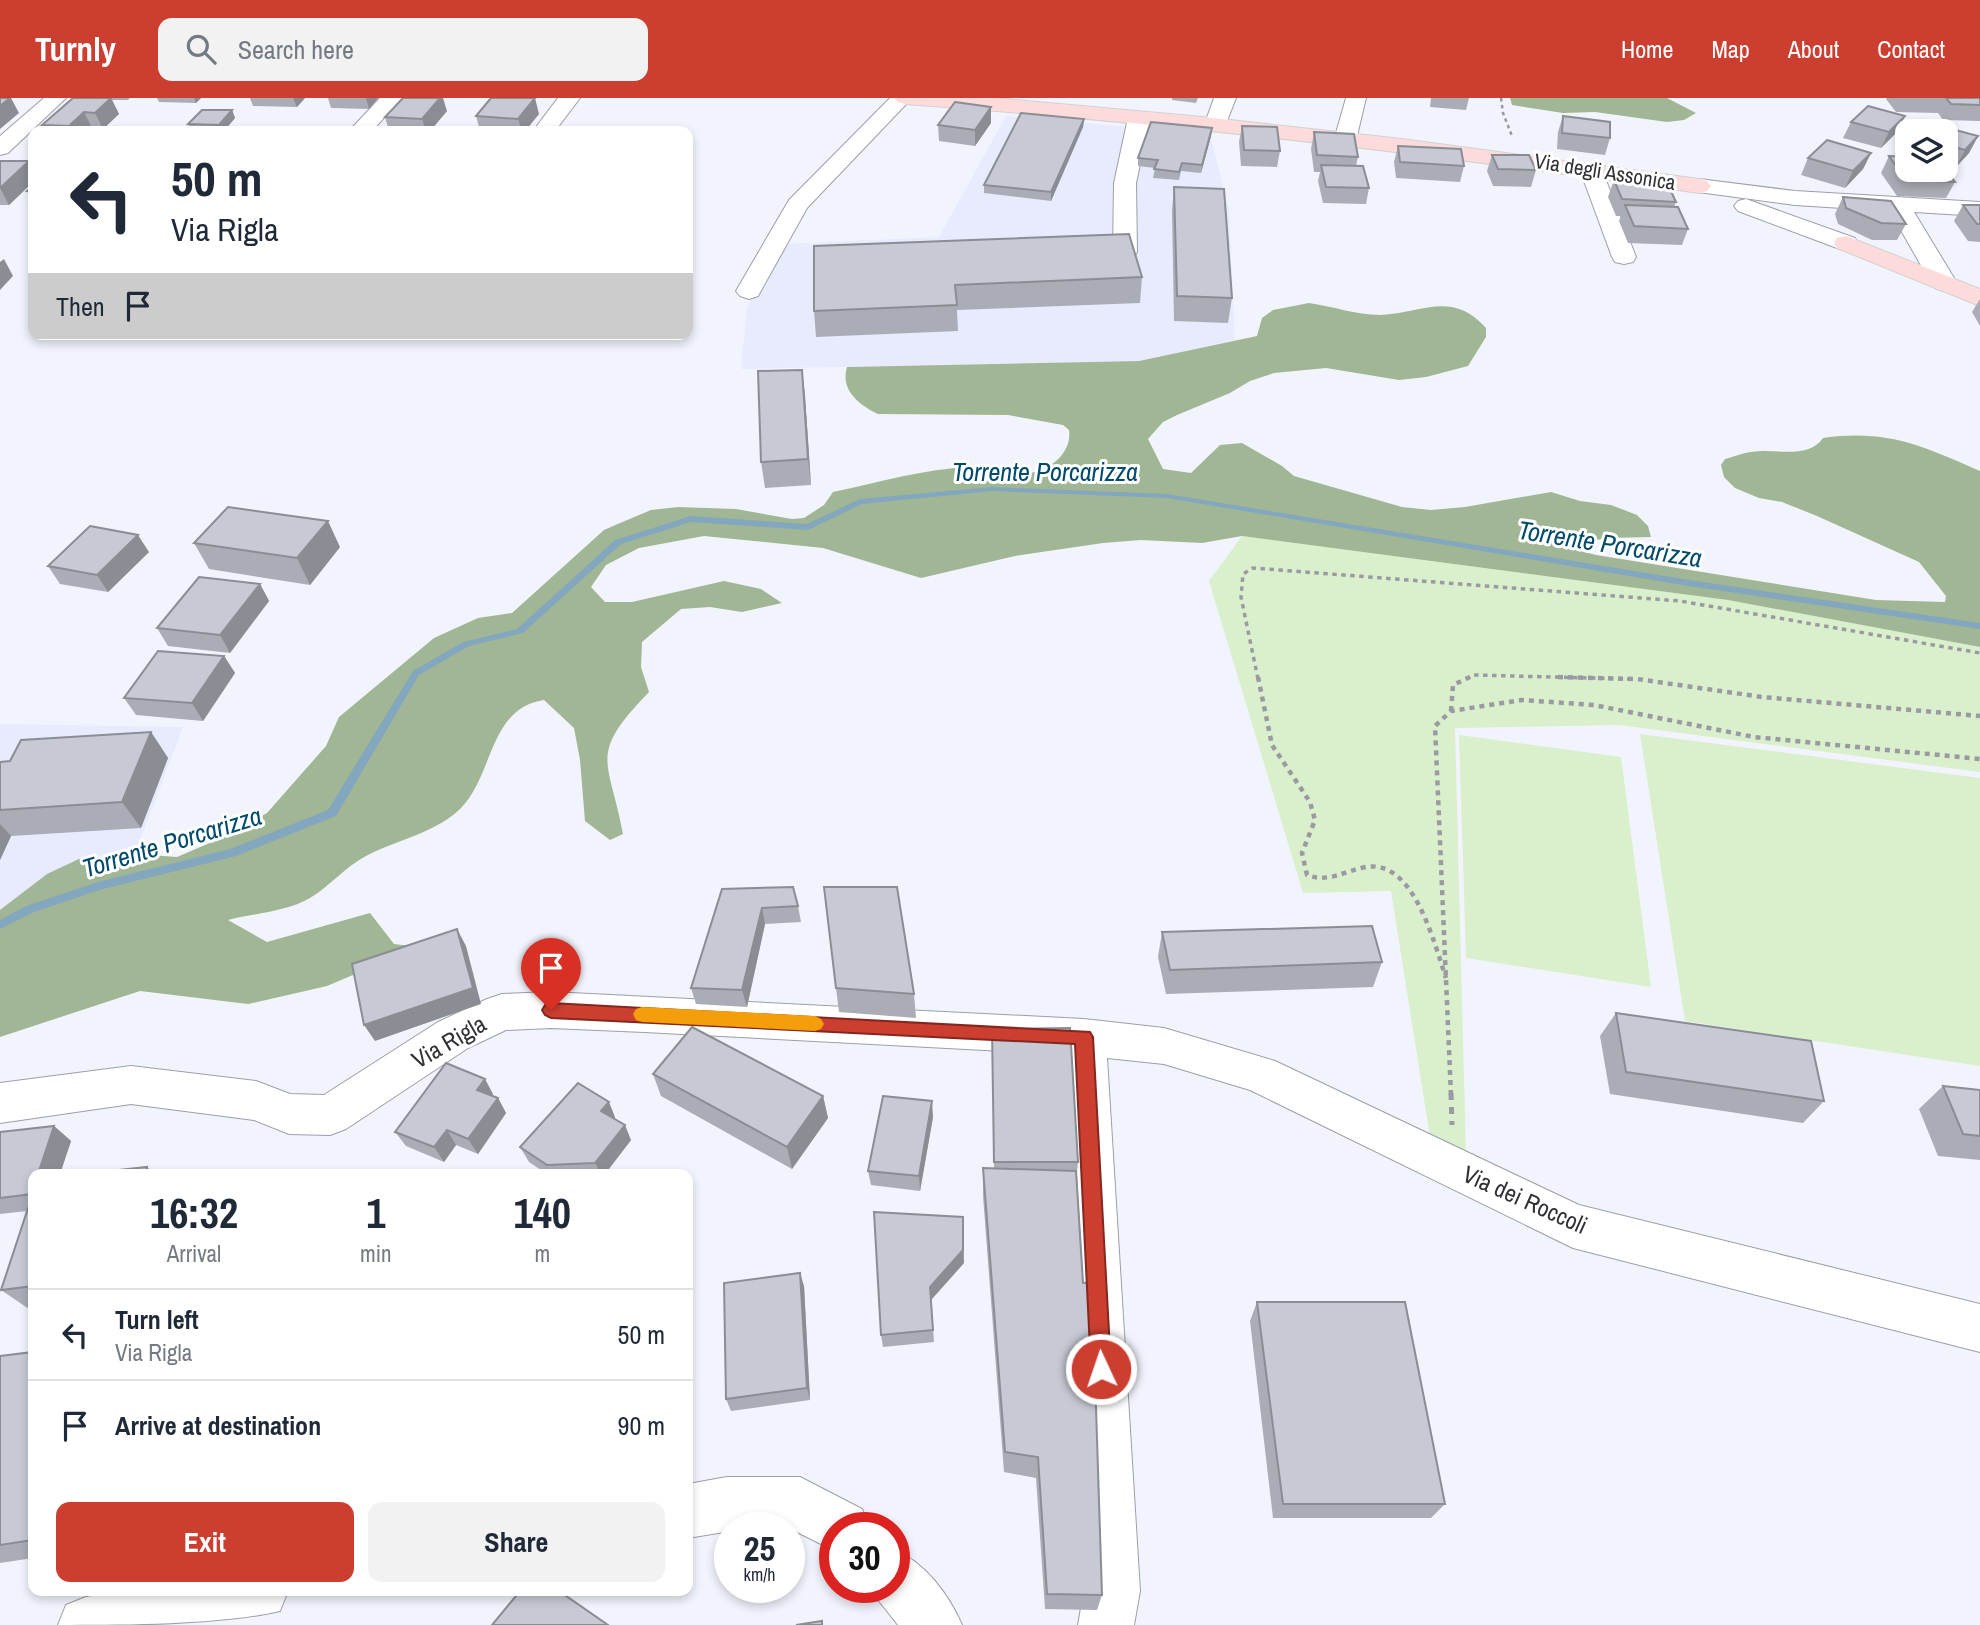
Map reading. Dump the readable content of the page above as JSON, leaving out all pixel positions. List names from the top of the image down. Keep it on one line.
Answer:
{"streets":{"main road":["Via degli Assonica"],"street":["Via Rigla","Via dei Roccoli"]},"crossings":[["Via Rigla","Via dei Roccoli"]],"water":["Torrente Porcarizza"],"page":{"header":"Turnly","search":"Search here","nav":["Home","Map","About","Contact"],"turn":["50 m","Via Rigla"],"then":"Then","eta":["16:32","Arrival","1","min","140","m"],"list":[{"name":"Turn left","note":"Via Rigla","value":"50 m"},{"name":"Arrive at destination","value":"90 m"}],"buttons":["Exit","Share"],"speed":"25 km/h","limit":"30"}}
